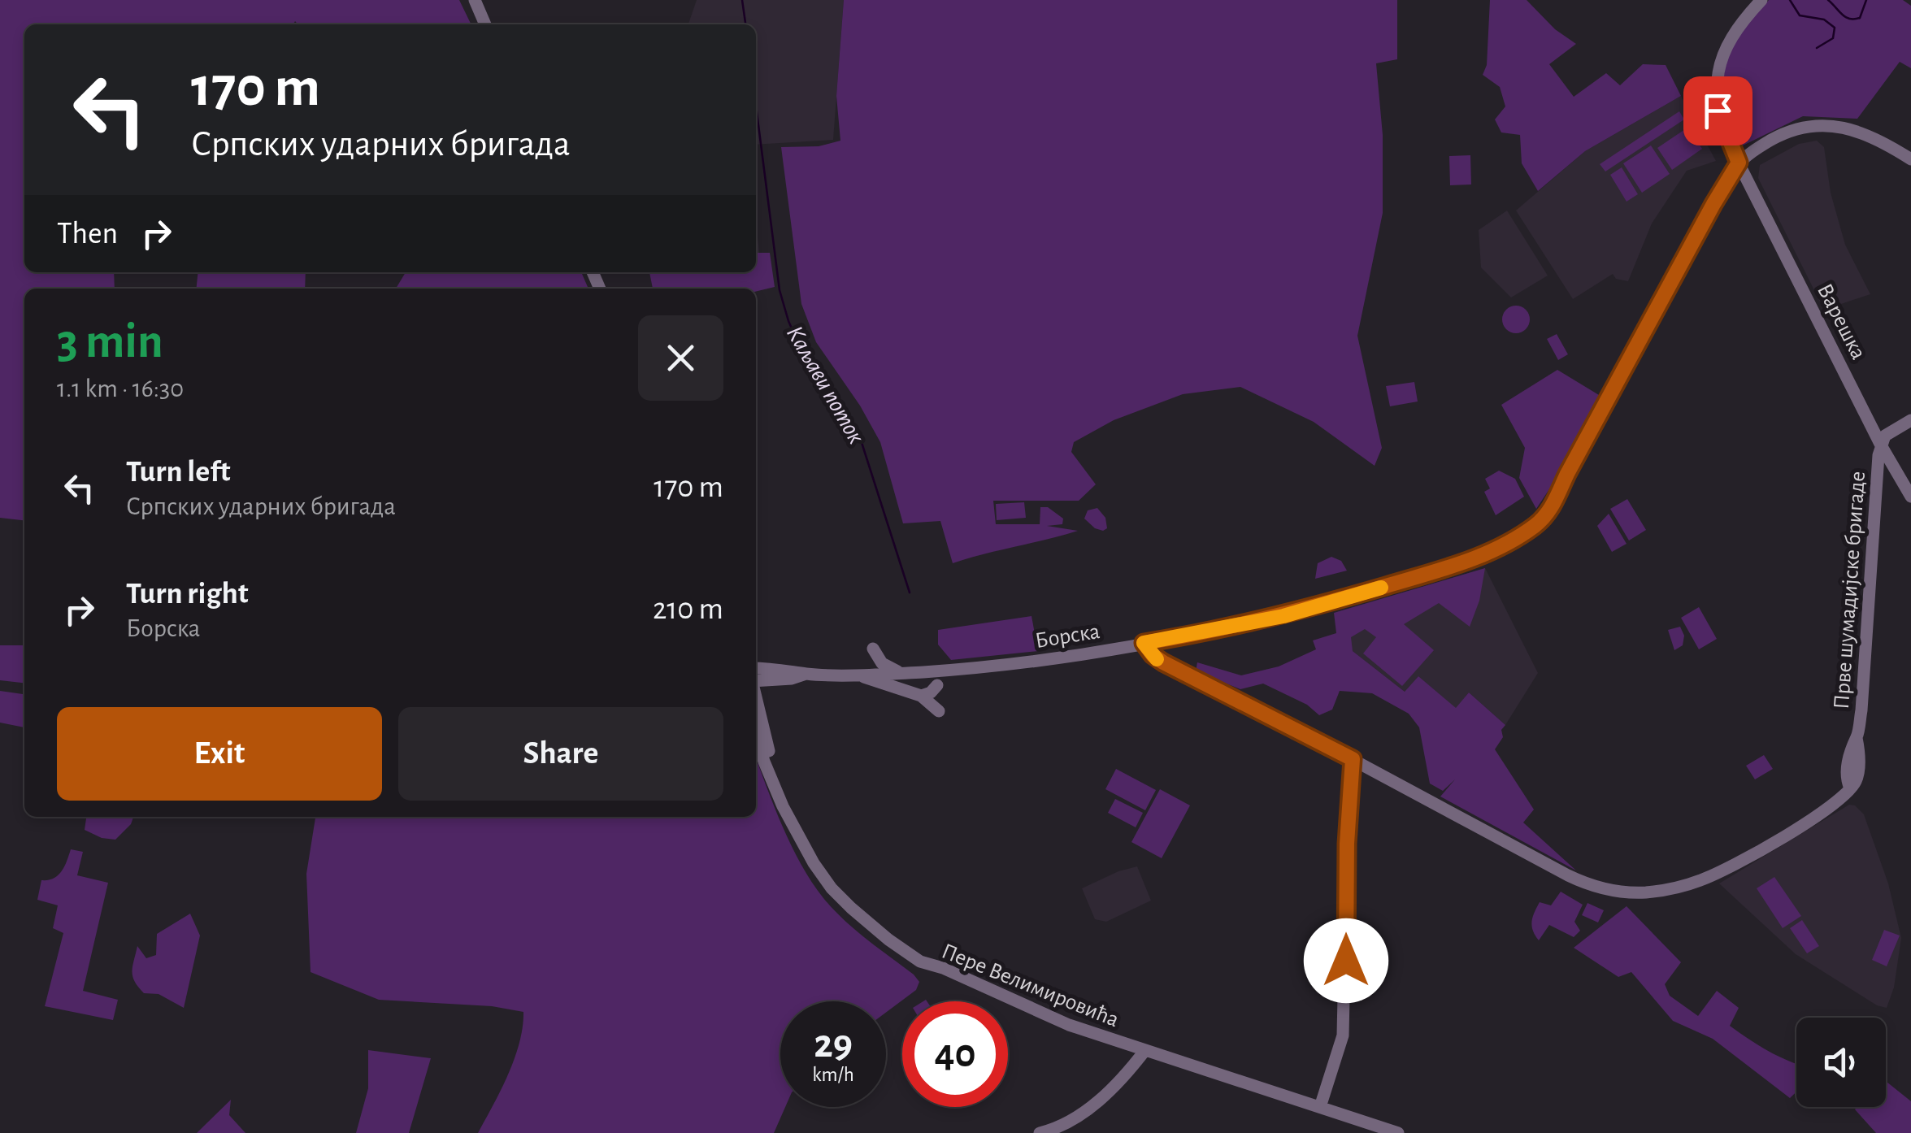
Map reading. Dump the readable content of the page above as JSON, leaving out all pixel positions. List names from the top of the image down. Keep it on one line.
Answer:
{"streets":{"main road":["Варешка","Прве шумадијске бригаде","Борска","Пере Велимировића"]},"crossings":[["Варешка","Прве шумадијске бригаде"],["Варешка","Борска"]],"water":["Каљави поток"],"page":{"turn":["170 m","Српских ударних бригада"],"then":"Then","heading":["3 min","1.1 km · 16:30"],"list":[{"name":"Turn left","note":"Српских ударних бригада","value":"170 m"},{"name":"Turn right","note":"Борска","value":"210 m"}],"buttons":["Exit","Share"],"speed":"29 km/h","limit":"40"}}
